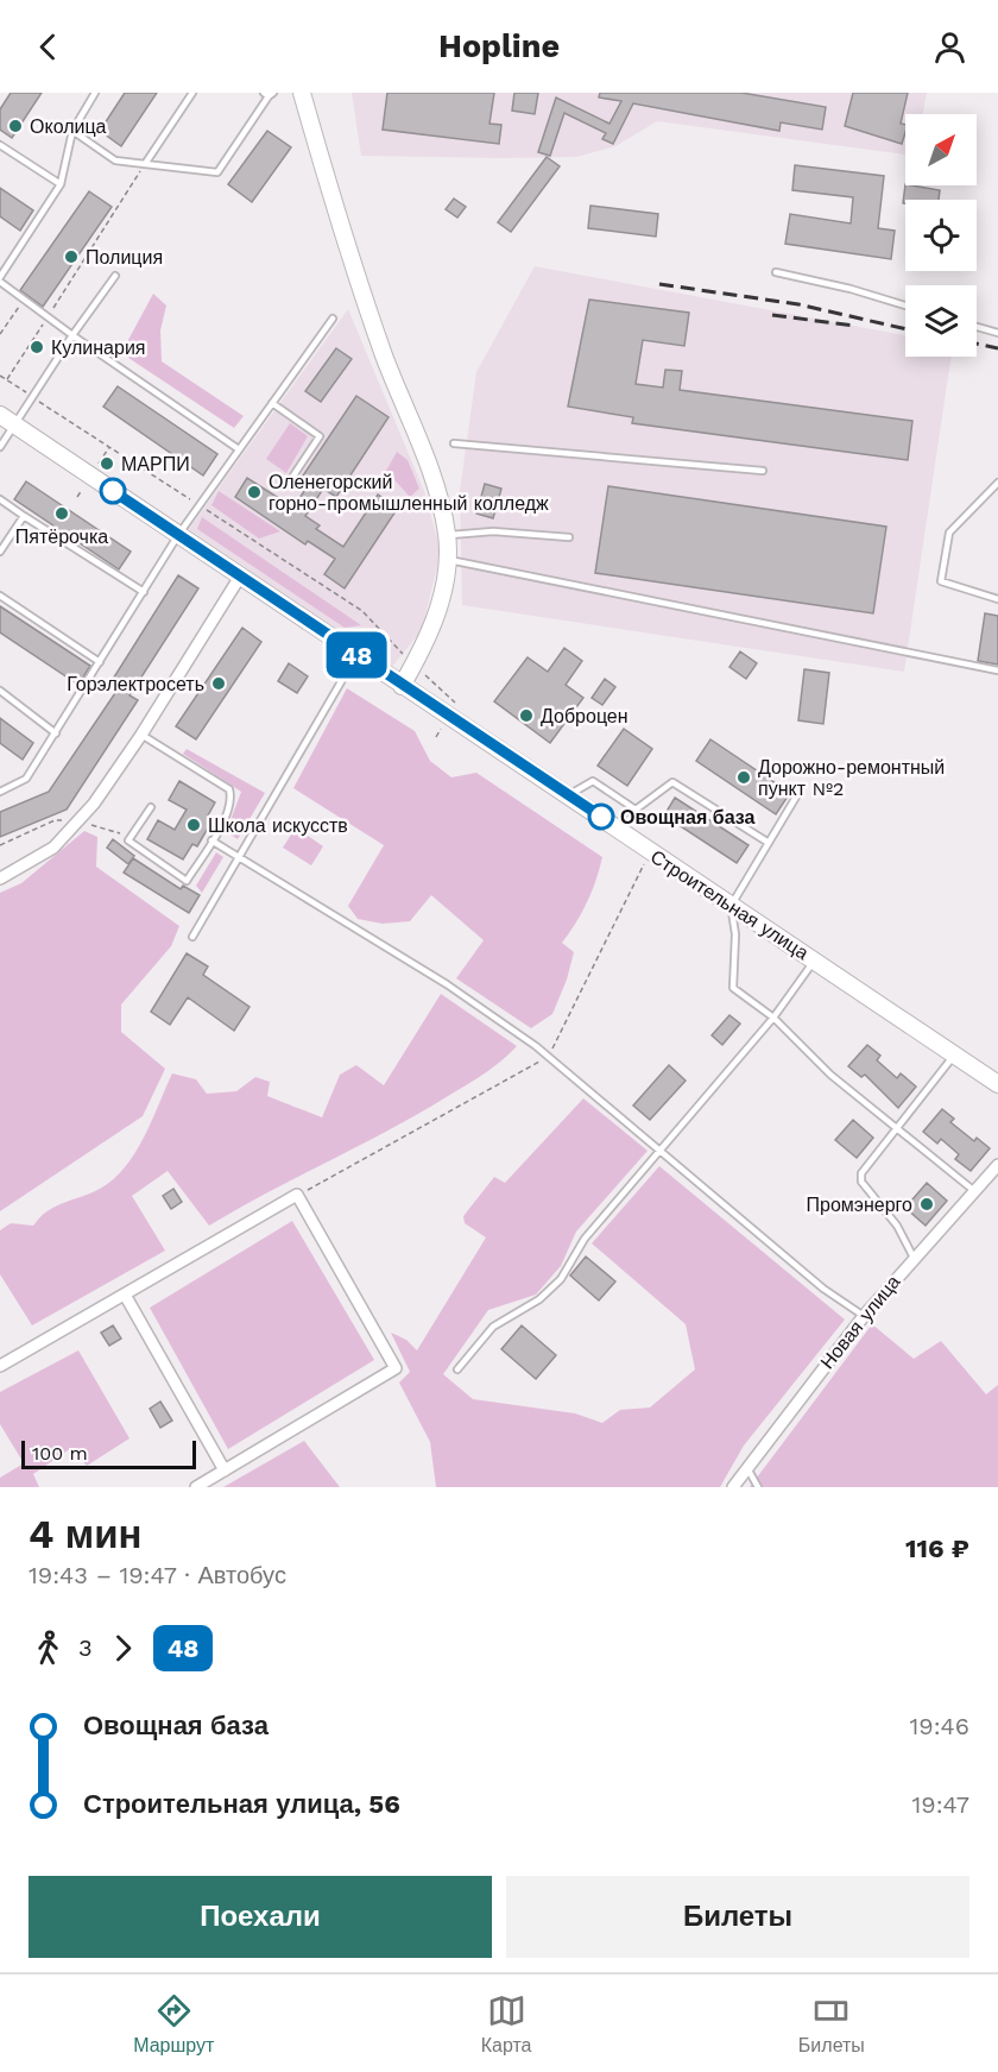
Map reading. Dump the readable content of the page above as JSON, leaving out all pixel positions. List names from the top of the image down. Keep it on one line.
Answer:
{"streets":{"street":["Строительная улица","Новая улица"]},"places":["Околица","Полиция","Кулинария","МАРПИ","Оленегорский горно-промышленный колледж","Пятёрочка","Горэлектросеть","Доброцен","Дорожно-ремонтный пункт №2","Овощная база","Школа искусств","Промэнерго"],"lines":["bus line 48"],"scale_bar":"100 m","north":"top right","page":{"header":"Hopline","on_map":"48","scale":"100 m","heading":["4 мин","19:43 – 19:47 · Автобус","116 ₽"],"legs":["3","48"],"list":[{"name":"Овощная база","value":"19:46"},{"name":"Строительная улица, 56","value":"19:47"}],"buttons":["Поехали","Билеты"],"tabs":["Маршрут","Карта","Билеты"]}}
